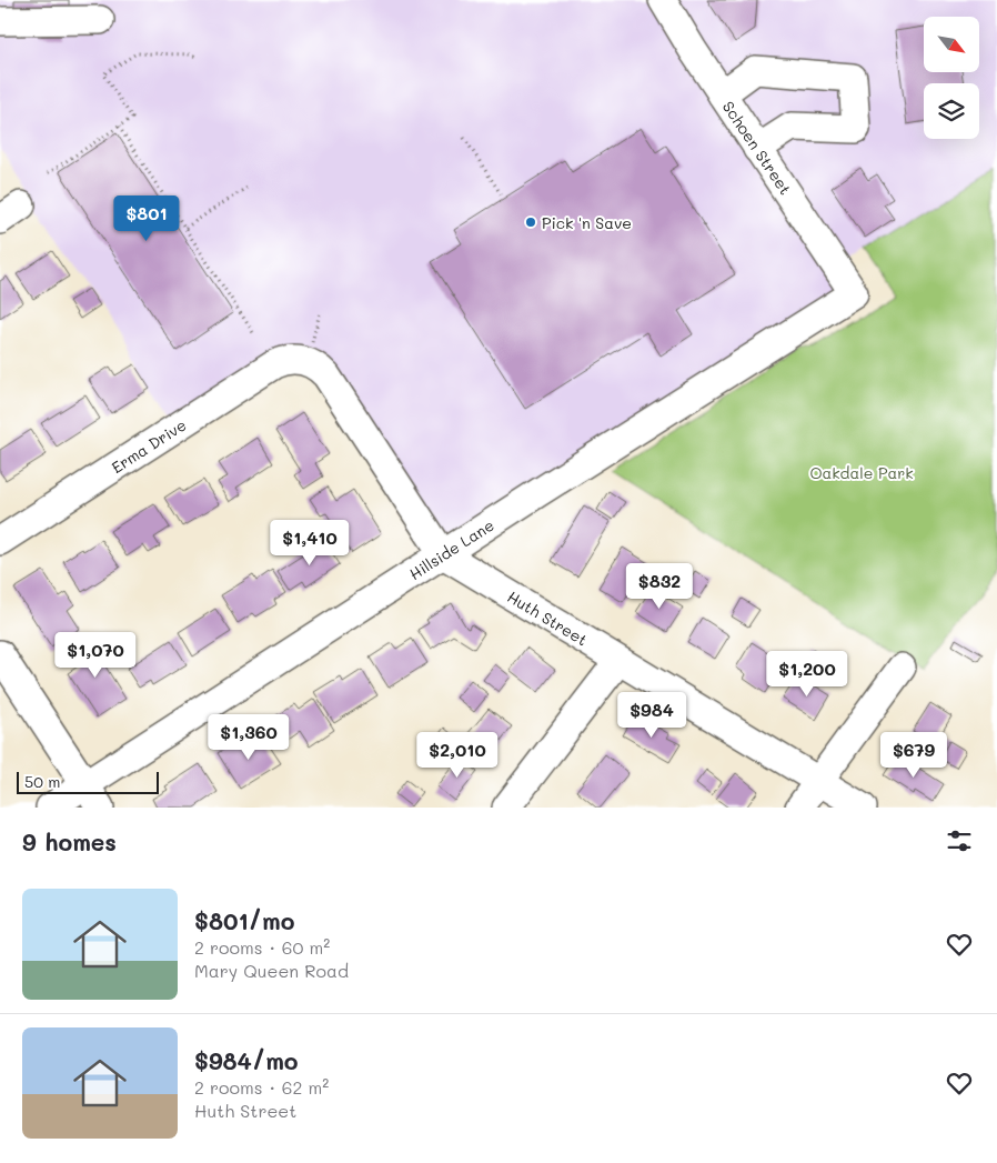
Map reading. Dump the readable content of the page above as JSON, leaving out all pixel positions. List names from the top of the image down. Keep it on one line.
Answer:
{"streets":{"street":["Schoen Street","Erma Drive","Hillside Lane","Huth Street"]},"crossings":[["Schoen Street","Hillside Lane"],["Erma Drive","Huth Street"],["Hillside Lane","Huth Street"]],"parks":["Oakdale Park"],"places":["Pick 'n Save"],"scale_bar":"50 m","north":"bottom right","page":{"price":["$801","$1,410","$832","$1,070","$1,200","$984","$1,360","$2,010","$679"],"scale":"50 m","heading":"9 homes","list":[{"name":"$801/mo","note":"2 rooms · 60 m² · Mary Queen Road"},{"name":"$984/mo","note":"2 rooms · 62 m² · Huth Street"}]}}
